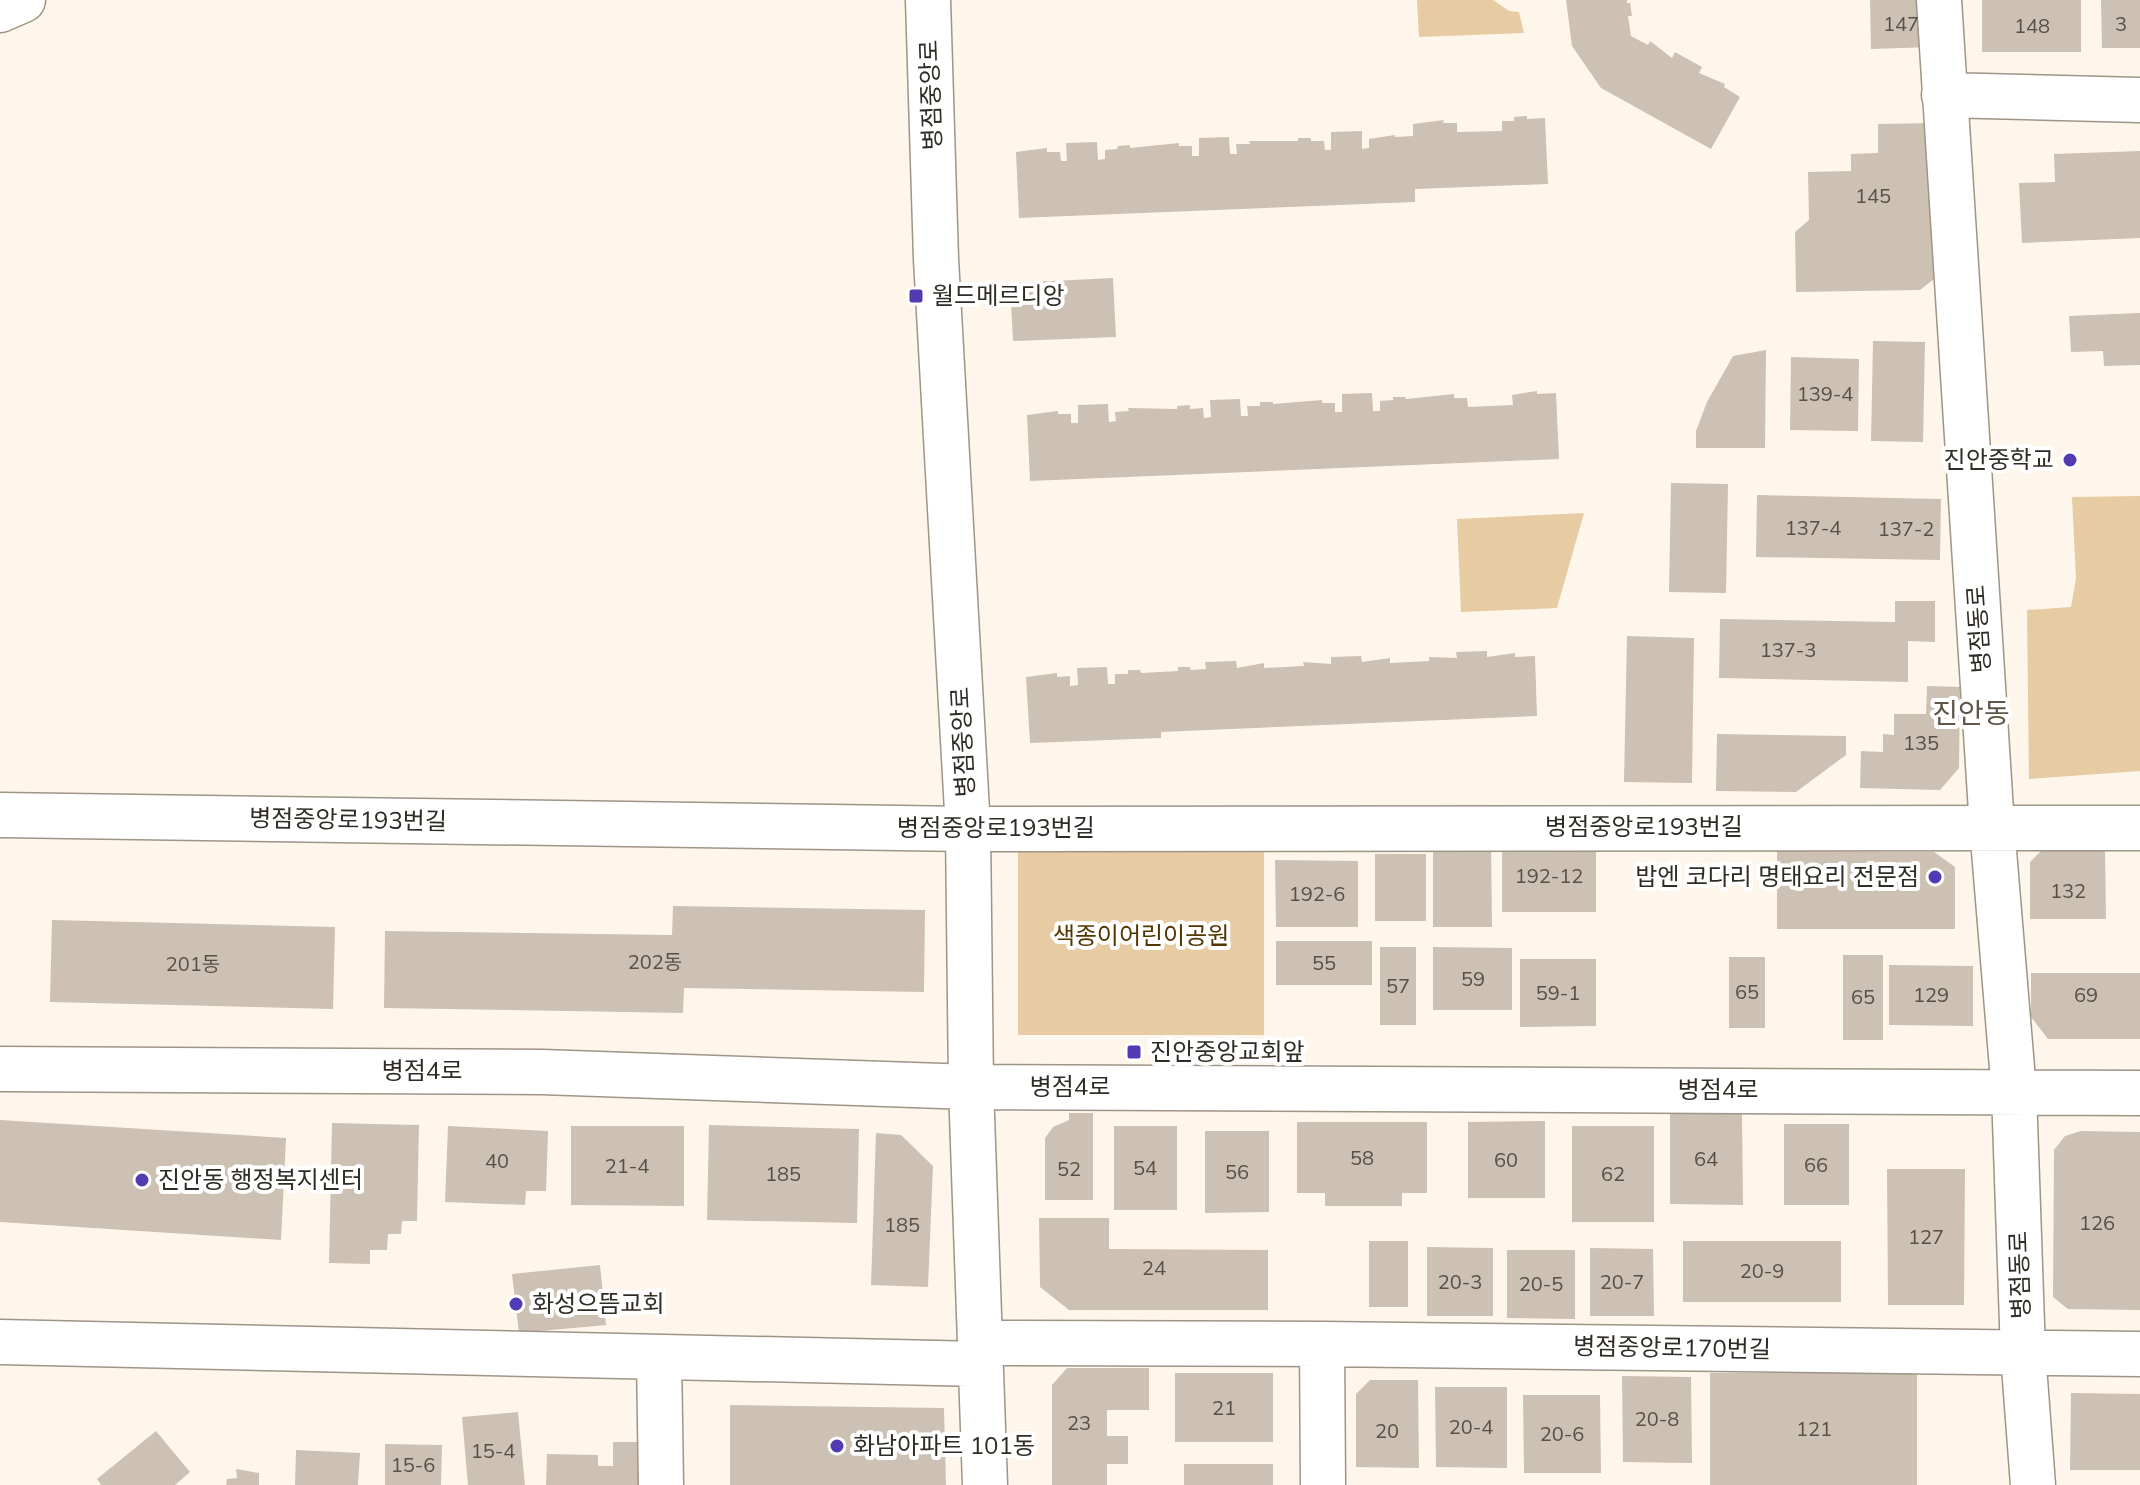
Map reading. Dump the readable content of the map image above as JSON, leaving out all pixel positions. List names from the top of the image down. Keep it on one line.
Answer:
{"streets":{"street":["병점중앙로","병점동로","병점중앙로193번길","병점4로","병점중앙로170번길"]},"crossings":[["병점중앙로","병점중앙로193번길"],["병점중앙로","병점4로"],["병점중앙로","병점중앙로170번길"],["병점동로","병점중앙로193번길"],["병점동로","병점4로"],["병점동로","병점중앙로170번길"]],"districts":["진안동"],"parks":["색종이어린이공원"],"places":{"transit":["월드메르디앙","진안중앙교회앞"],"other":["진안중학교","밥엔 코다리 명태요리 전문점","진안동 행정복지센터","화성으뜸교회","화남아파트 101동"]},"house_numbers":["147","3","148","145","139-4","137-4","137-2","137-3","135","192-12","132","192-6","202동","55","201동","59","57","65","59-1","129","69","65","58","64","60","40","66","21-4","54","52","56","185","62","126","185","127","24","20-9","20-3","20-7","20-5","21","20-8","23","20-4","121","20","20-6","15-4","15-6"]}
